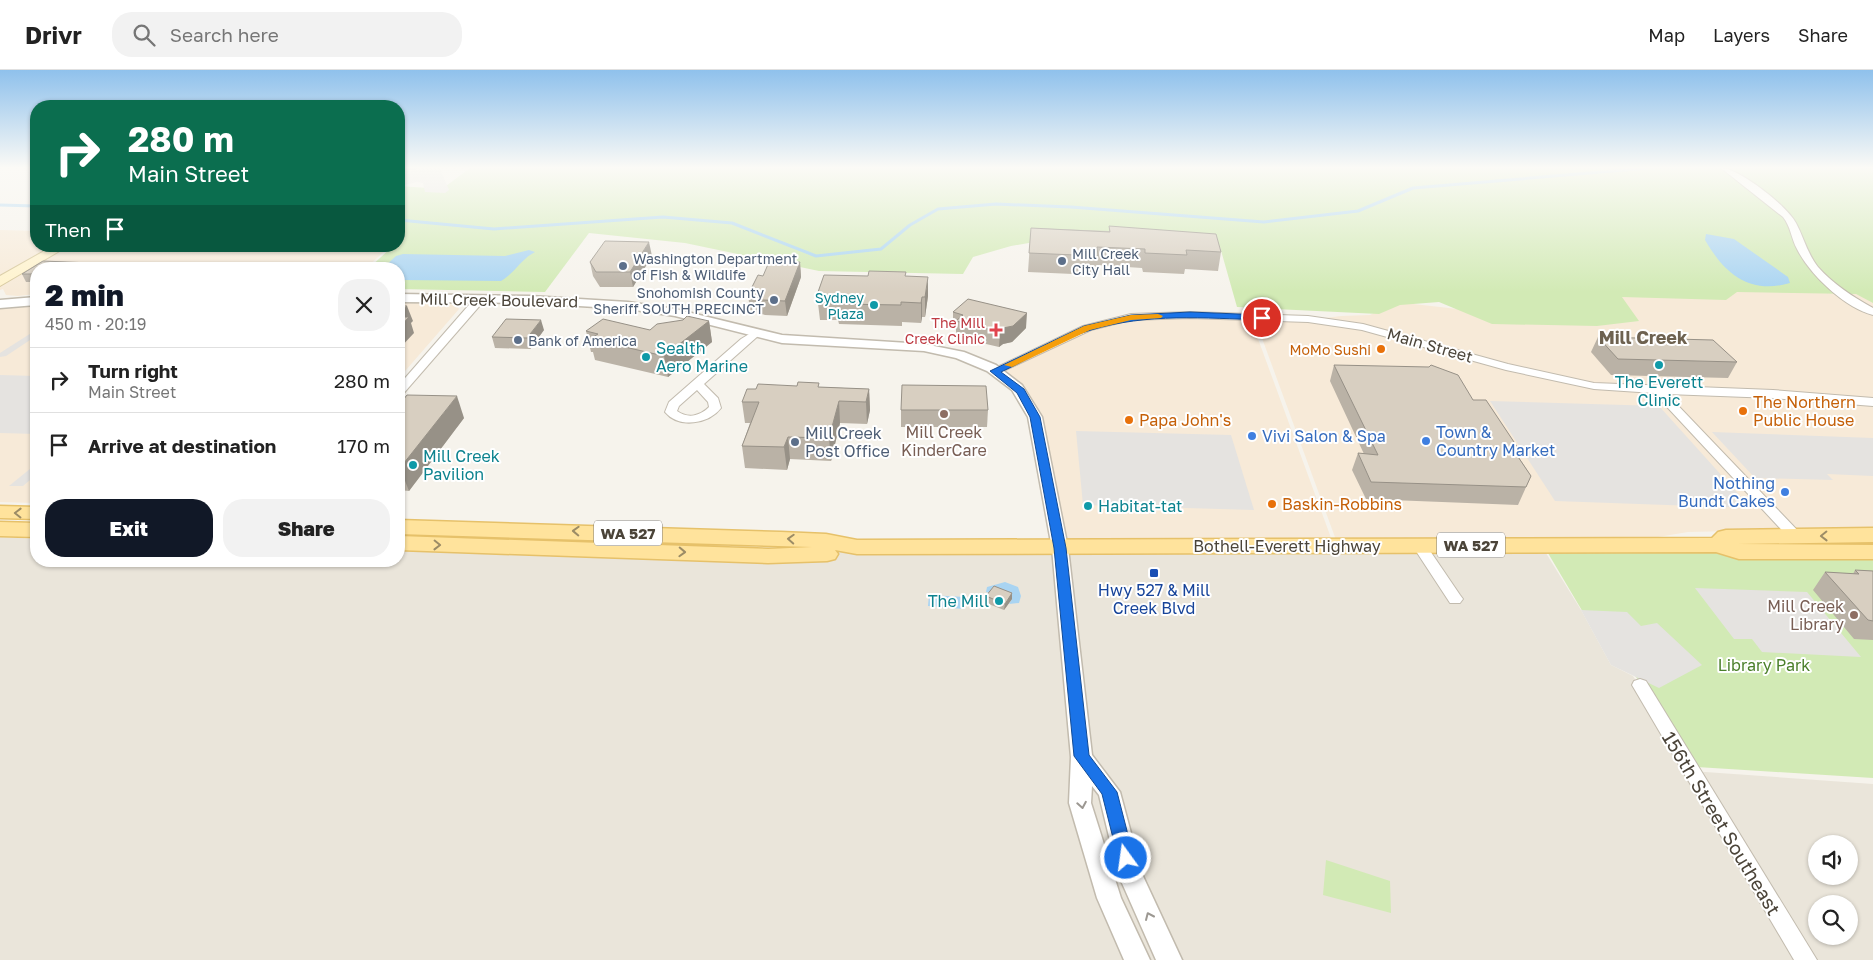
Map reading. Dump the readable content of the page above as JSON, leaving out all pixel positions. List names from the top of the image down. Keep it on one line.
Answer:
{"streets":{"main road":["WA 527","Bothell-Everett Highway"],"street":["Mill Creek Boulevard","Main Street","156th Street Southeast"]},"crossings":[["Mill Creek Boulevard","Main Street"],["Mill Creek Boulevard","Bothell-Everett Highway"]],"districts":["Mill Creek"],"parks":["Library Park"],"places":{"other":["Mill Creek City Hall","Washington Department of Fish & Wildlife","Snohomish County Sheriff SOUTH PRECINCT","Sydney Plaza","Bank of America","MoMo Sushi","Sealth Aero Marine","The Everett Clinic","The Northern Public House","Mill Creek KinderCare","Papa John's","Vivi Salon & Spa","Town & Country Market","Mill Creek Post Office","Mill Creek Pavilion","Nothing Bundt Cakes","Baskin-Robbins","Habitat-tat","The Mill","Mill Creek Library"],"health":["The Mill Creek Clinic"],"transit":["Hwy 527 & Mill Creek Blvd"]},"page":{"header":"Drivr","search":"Search here","nav":["Map","Layers","Share"],"turn":["280 m","Main Street"],"then":"Then","heading":["2 min","450 m · 20:19"],"list":[{"name":"Turn right","note":"Main Street","value":"280 m"},{"name":"Arrive at destination","value":"170 m"}],"buttons":["Exit","Share"]}}
